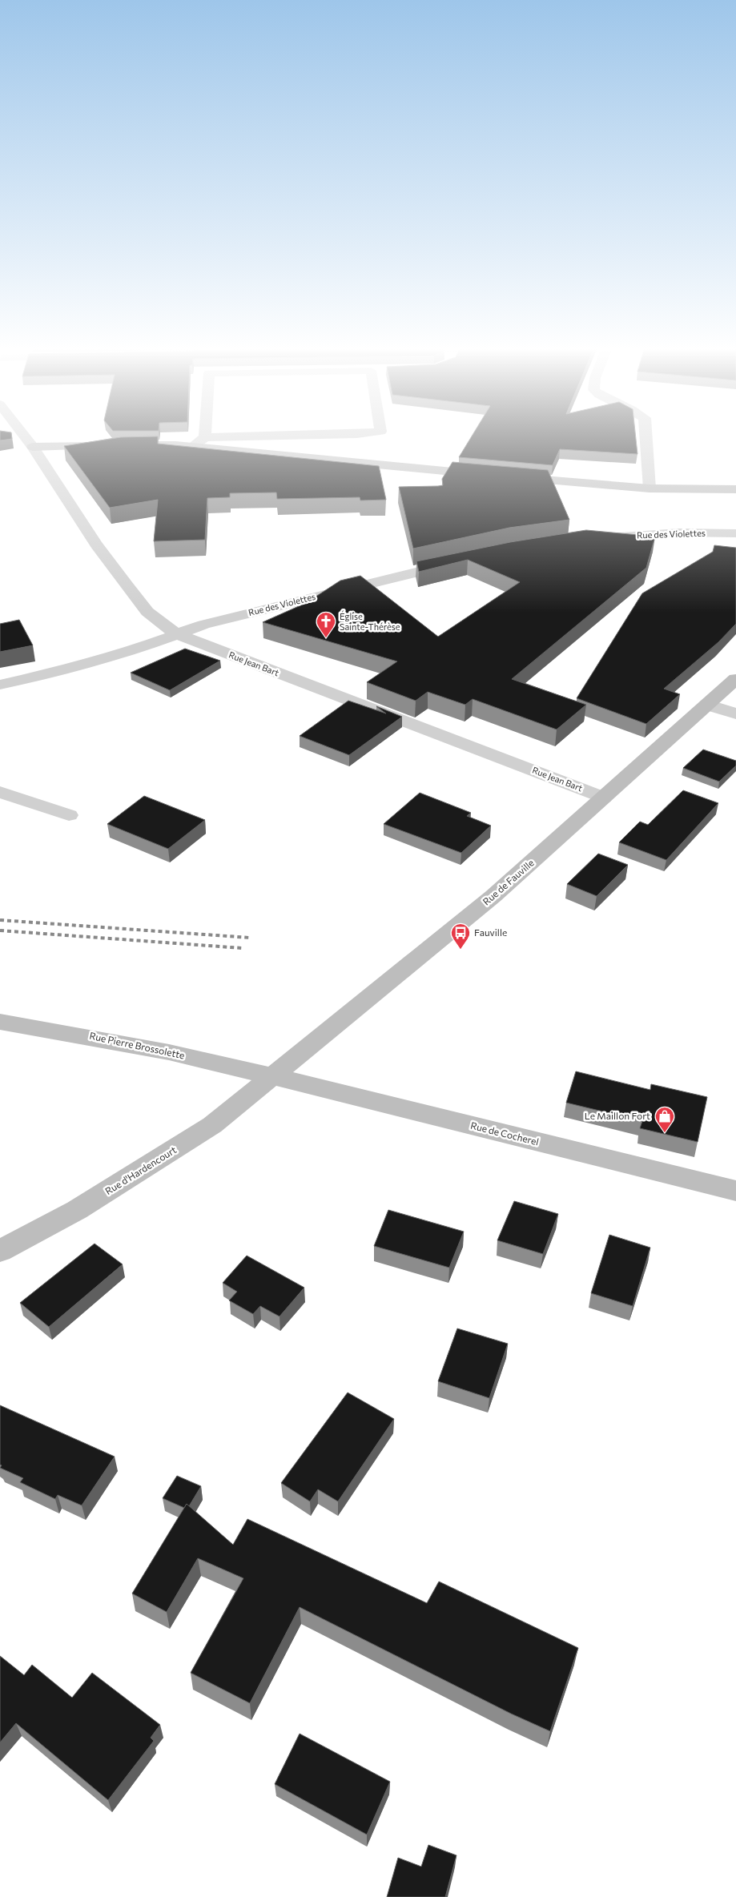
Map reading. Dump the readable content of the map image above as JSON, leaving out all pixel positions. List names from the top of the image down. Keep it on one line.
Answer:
{"streets":{"street":["Rue des Violettes","Rue Jean Bart","Rue de Fauville","Rue Pierre Brossolette","Rue de Cocherel","Rue d'Hardencourt"]},"crossings":[["Rue des Violettes","Rue Jean Bart"],["Rue Jean Bart","Rue de Fauville"],["Rue de Fauville","Rue Pierre Brossolette"],["Rue de Fauville","Rue de Cocherel"],["Rue de Fauville","Rue d'Hardencourt"],["Rue Pierre Brossolette","Rue de Cocherel"],["Rue Pierre Brossolette","Rue d'Hardencourt"],["Rue de Cocherel","Rue d'Hardencourt"]],"places":{"church":["Église Sainte-Thérèse"],"bus stop":["Fauville"],"shop":["Le Maillon Fort"]}}
